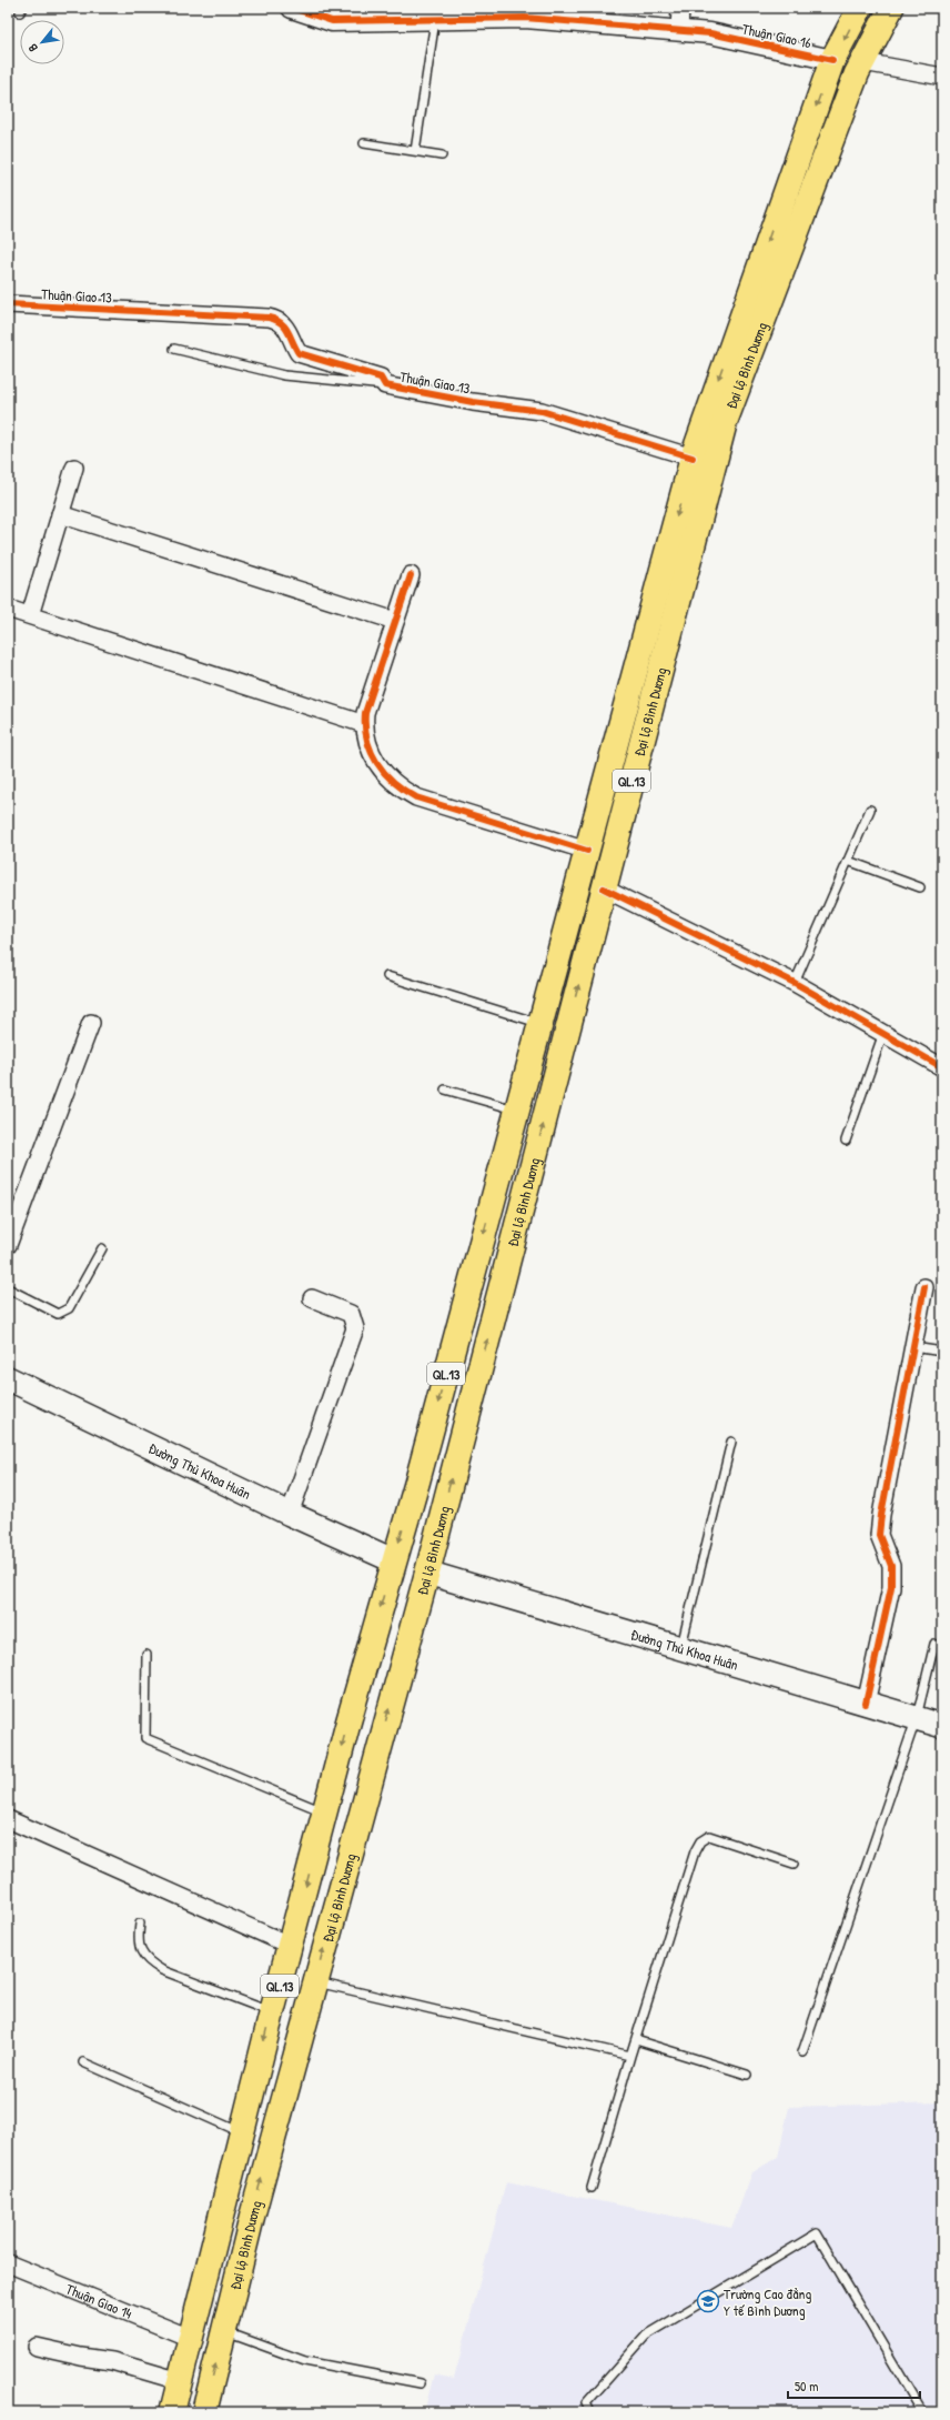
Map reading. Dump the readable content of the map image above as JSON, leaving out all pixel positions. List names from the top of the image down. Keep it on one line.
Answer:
{"streets":{"highway":["Đại lộ Bình Dương","QL.13"],"main road":["Đường Thủ Khoa Huân"],"street":["Thuận Giao 16","Thuận Giao 13","Thuận Giao 14"]},"crossings":[["Thuận Giao 16","Đại lộ Bình Dương"],["Thuận Giao 13","Đại lộ Bình Dương"],["Đại lộ Bình Dương","Đường Thủ Khoa Huân"],["Đại lộ Bình Dương","Thuận Giao 14"]],"places":{"school or university":["Trường Cao đẳng Y tế Bình Dương"]},"scale_bar":"50 m","north":"bottom left"}
